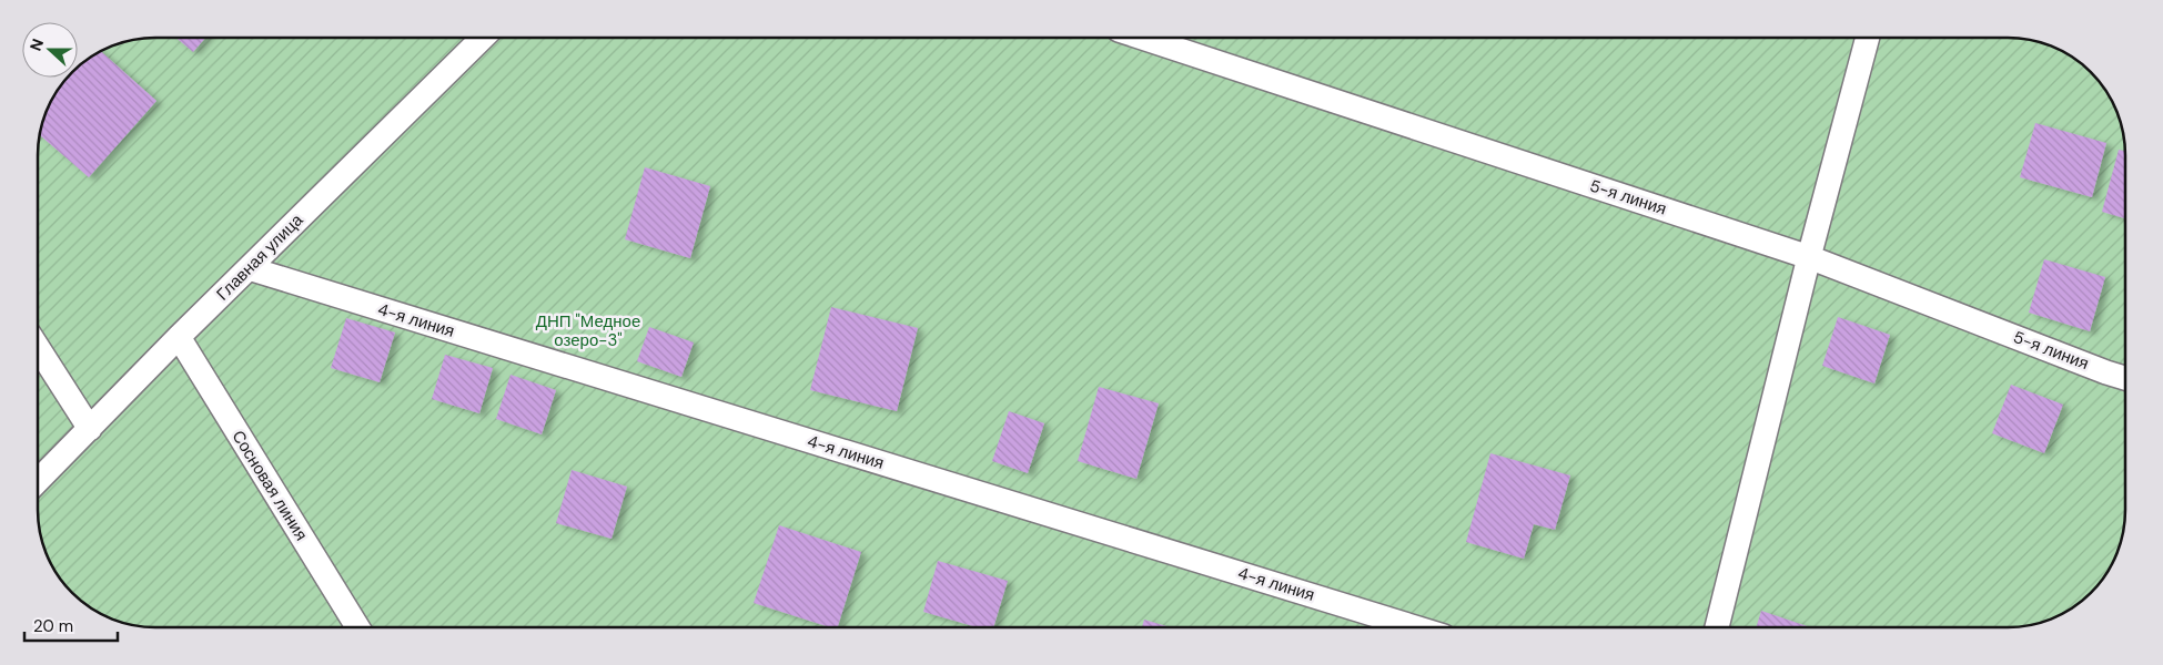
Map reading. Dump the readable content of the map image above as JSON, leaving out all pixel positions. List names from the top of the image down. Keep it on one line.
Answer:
{"streets":{"street":["5-я линия","Главная улица","4-я линия","Сосновая линия"]},"crossings":[["Главная улица","4-я линия"],["Главная улица","Сосновая линия"]],"parks":["ДНП \"Медное озеро-3\""],"scale_bar":"20 m","north":"left"}
